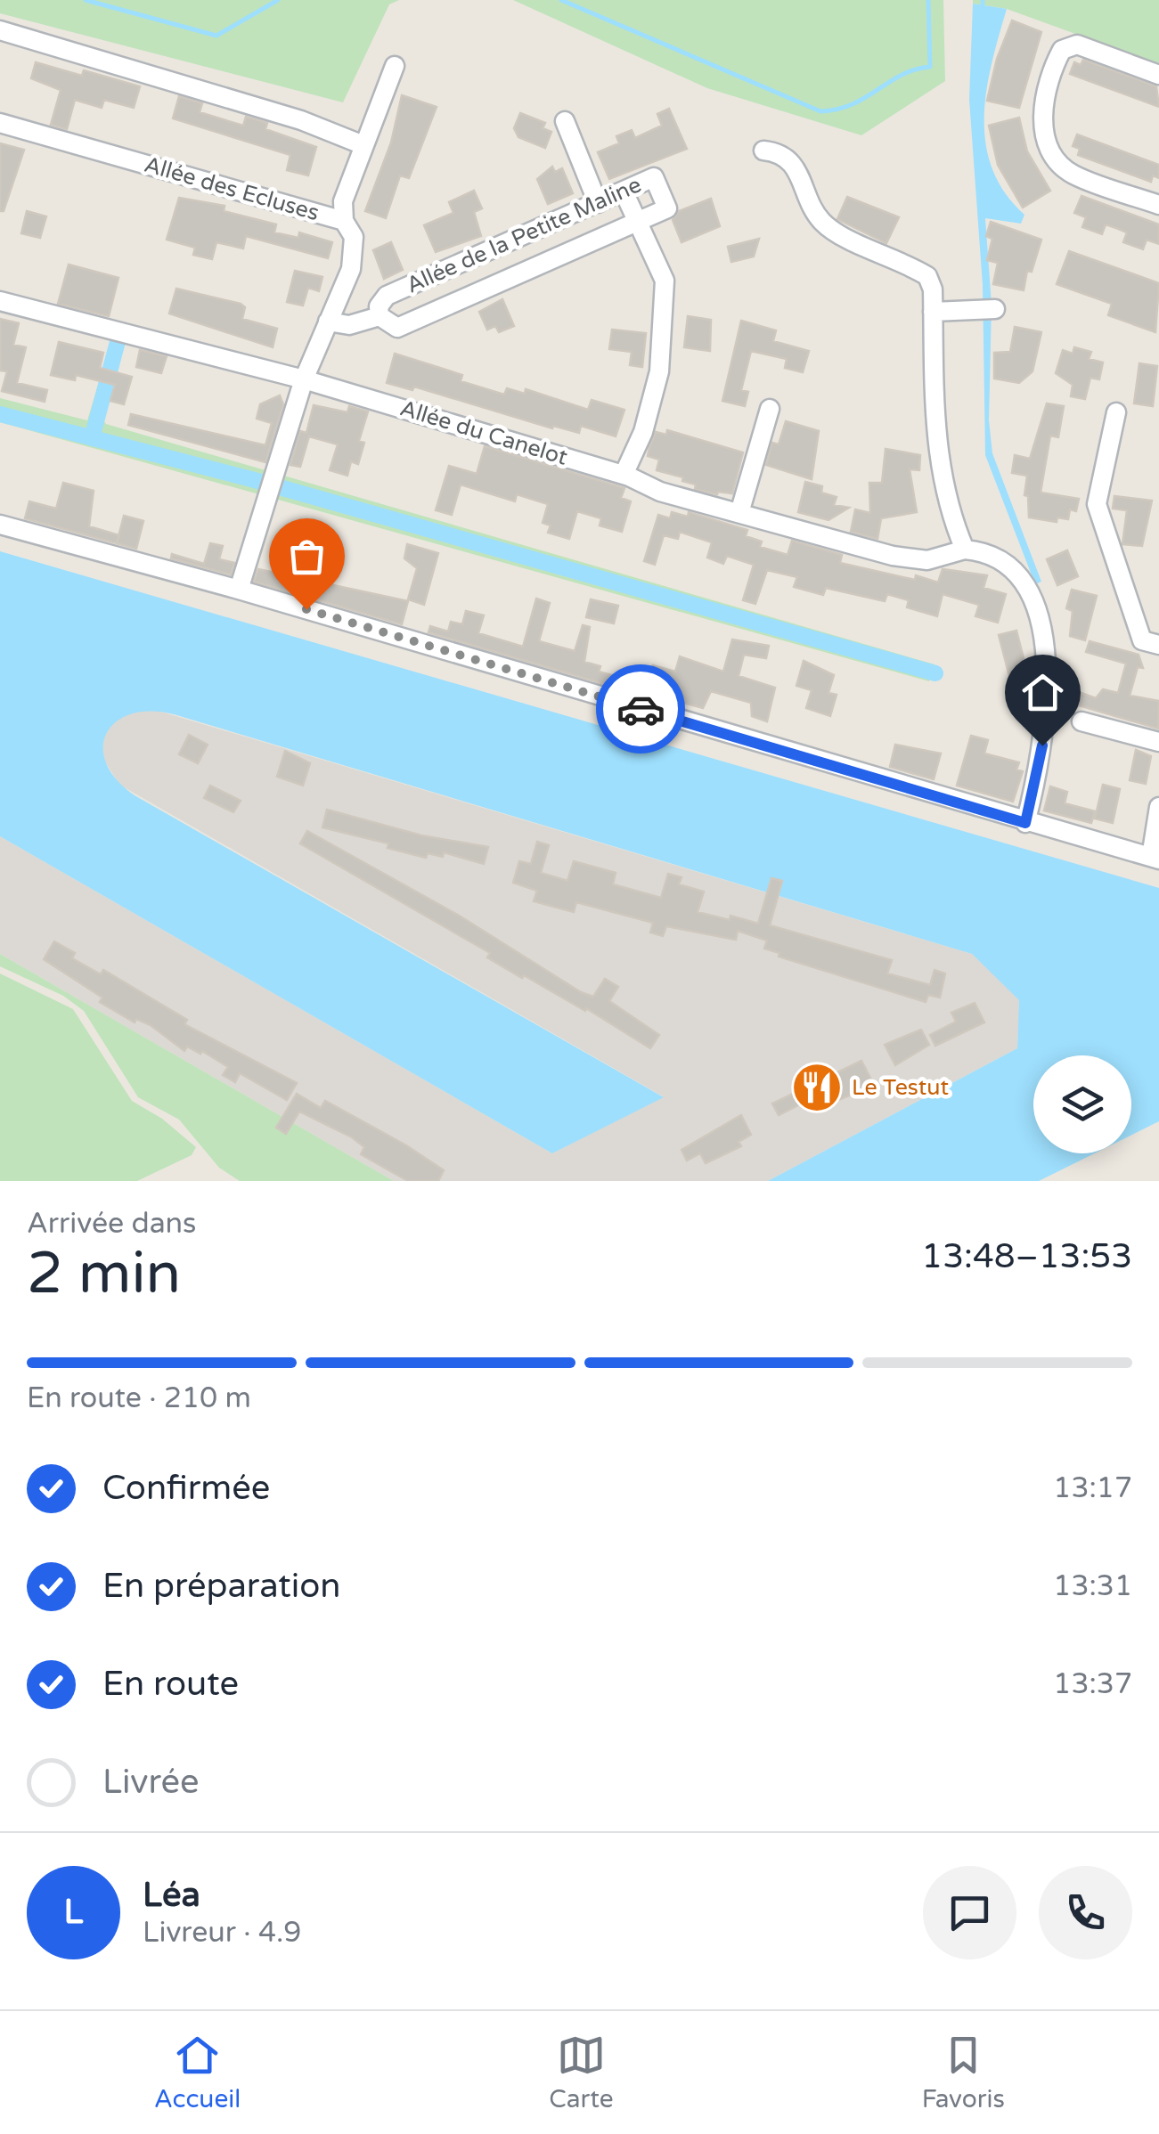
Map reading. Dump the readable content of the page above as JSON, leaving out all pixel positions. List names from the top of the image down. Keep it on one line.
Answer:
{"streets":{"street":["Allée des Ecluses","Allée de la Petite Maline","Allée du Canelot"]},"crossings":[["Allée des Ecluses","Allée de la Petite Maline"],["Allée des Ecluses","Allée du Canelot"]],"places":{"restaurant":["Le Testut"]},"page":{"heading":["2 min","Arrivée dans","13:48–13:53"],"panel":["Léa","Livreur · 4.9"],"bar":"En route · 210 m","list":[["Confirmée","13:17"],["En préparation","13:31"],["En route","13:37"],"Livrée"],"round":"L","tabs":["Accueil","Carte","Favoris"]}}
